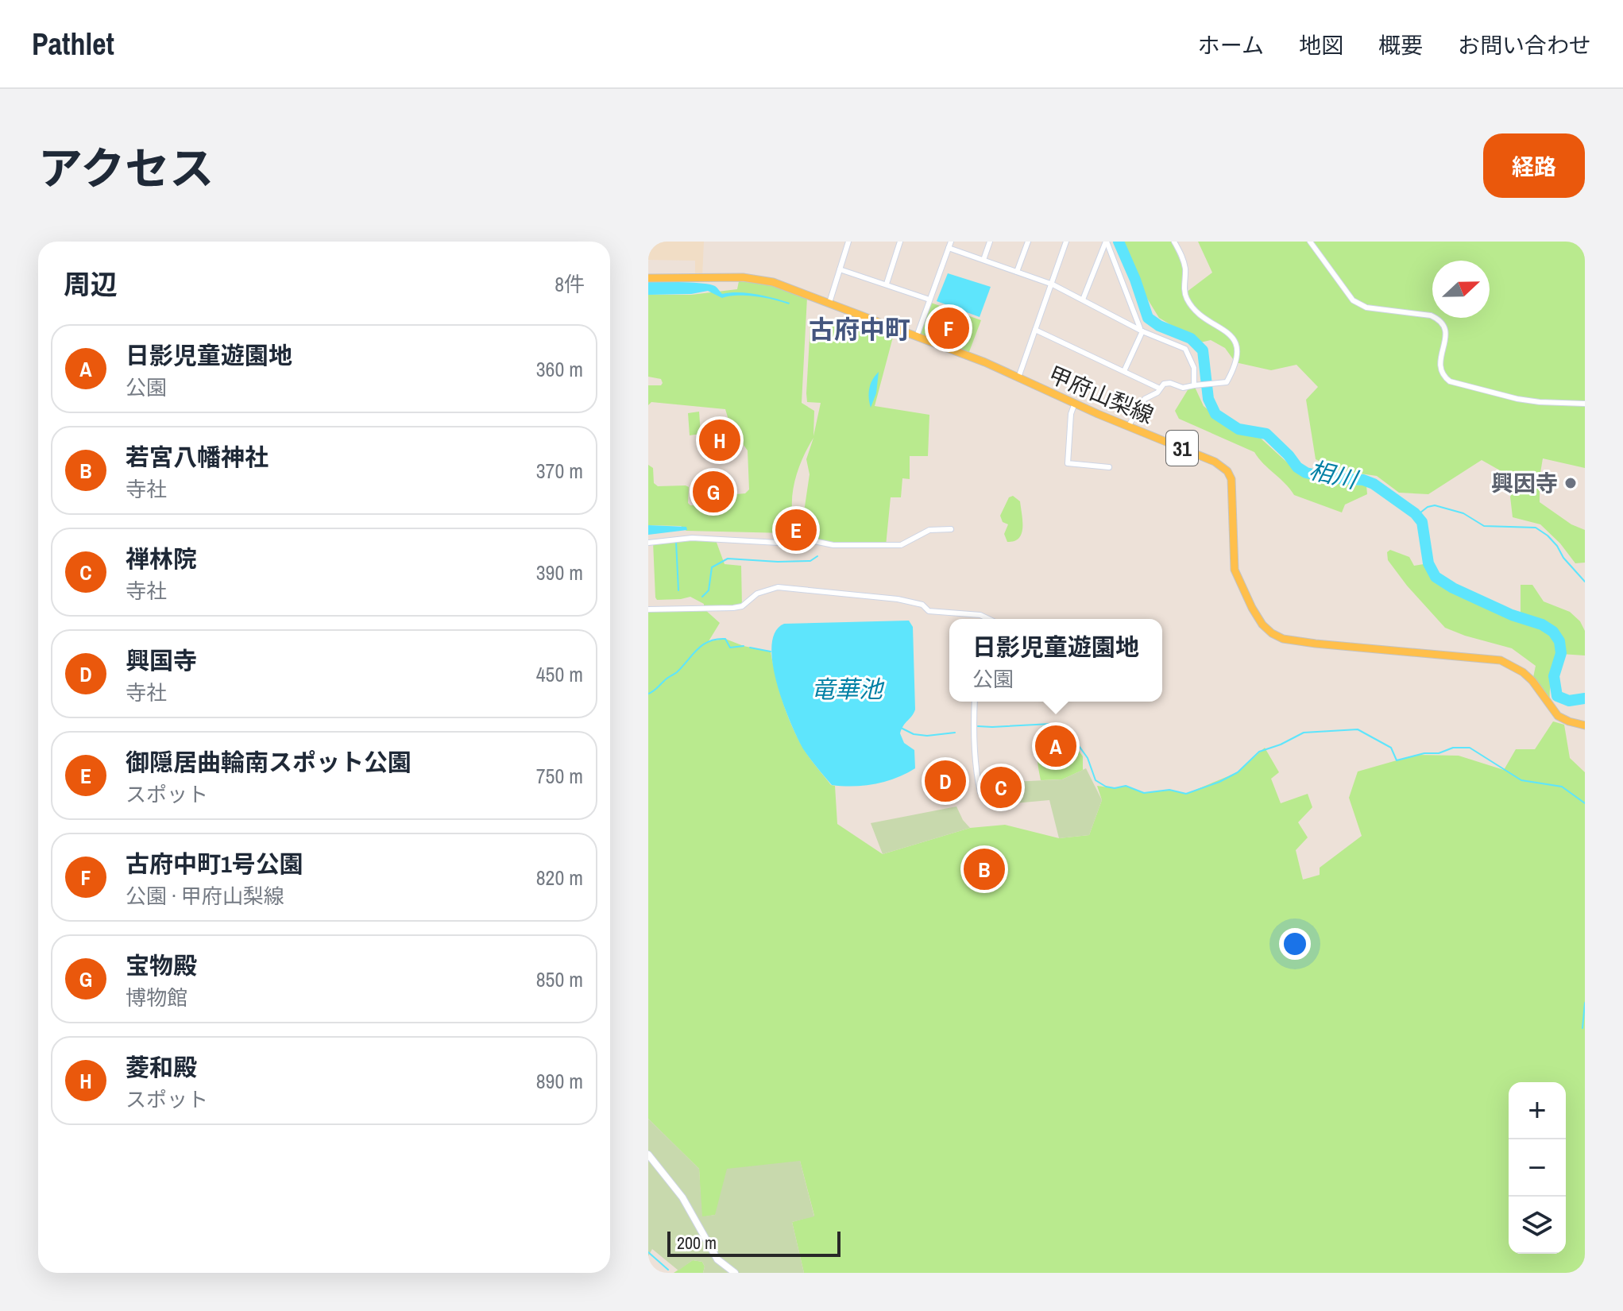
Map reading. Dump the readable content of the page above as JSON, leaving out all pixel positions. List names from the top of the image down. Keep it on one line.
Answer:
{"streets":{"main road":["甲府山梨線","31"]},"districts":["古府中町"],"water":["相川","竜華池"],"places":["興因寺"],"scale_bar":"200 m","north":"right","page":{"header":"Pathlet","nav":["ホーム","地図","概要","お問い合わせ"],"title":"アクセス","buttons":"経路","heading":["周辺","8件"],"pins":["F","H","G","E","A","D","C","B"],"list":[{"mark":"A","name":"日影児童遊園地","note":"公園","value":"360 m"},{"mark":"B","name":"若宮八幡神社","note":"寺社","value":"370 m"},{"mark":"C","name":"禅林院","note":"寺社","value":"390 m"},{"mark":"D","name":"興国寺","note":"寺社","value":"450 m"},{"mark":"E","name":"御隠居曲輪南スポット公園","note":"スポット","value":"750 m"},{"mark":"F","name":"古府中町1号公園","note":"公園 · 甲府山梨線","value":"820 m"},{"mark":"G","name":"宝物殿","note":"博物館","value":"850 m"},{"mark":"H","name":"菱和殿","note":"スポット","value":"890 m"}],"popup":["日影児童遊園地","公園"],"map_buttons":["+","−"],"scale":"200 m"}}
